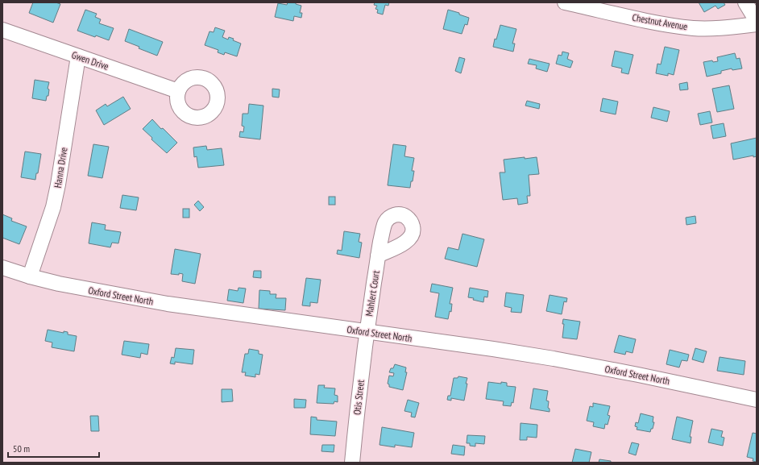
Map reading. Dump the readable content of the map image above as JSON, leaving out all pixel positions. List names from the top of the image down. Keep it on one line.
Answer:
{"streets":{"street":["Chestnut Avenue","Gwen Drive","Hanna Drive","Mahlert Court","Oxford Street North","Otis Street"]},"crossings":[["Gwen Drive","Hanna Drive"],["Hanna Drive","Oxford Street North"],["Mahlert Court","Oxford Street North"],["Mahlert Court","Otis Street"],["Oxford Street North","Otis Street"]],"scale_bar":"50 m"}
